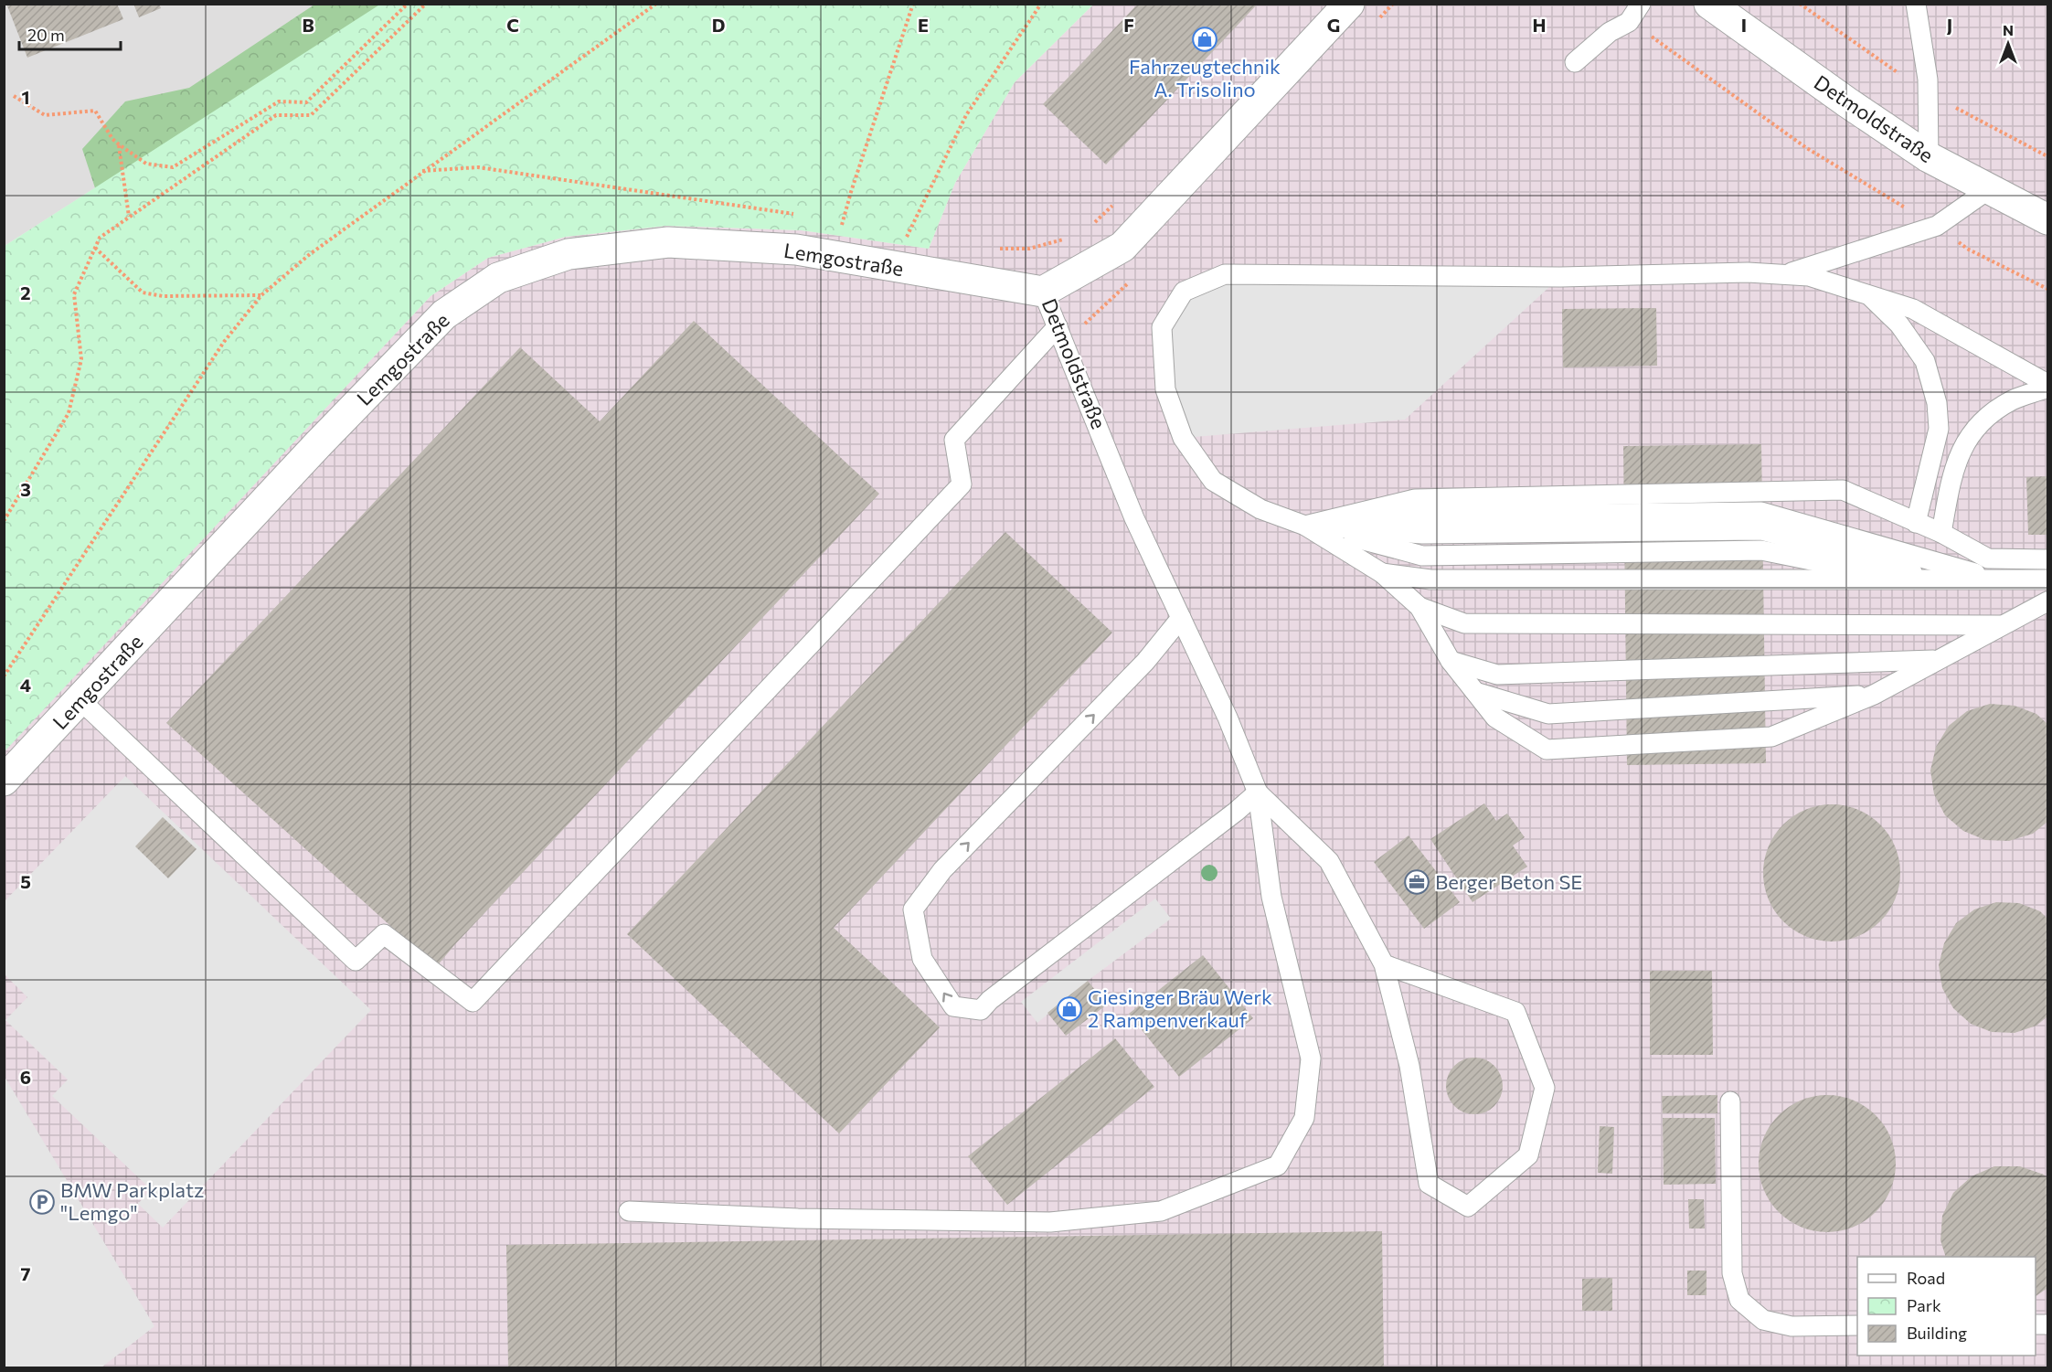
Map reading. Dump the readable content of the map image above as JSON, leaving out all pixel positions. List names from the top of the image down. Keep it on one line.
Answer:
{"streets":{"street":["Detmoldstraße","Lemgostraße"]},"crossings":[["Detmoldstraße","Lemgostraße"]],"places":{"shop":["Fahrzeugtechnik A. Trisolino","Giesinger Bräu Werk 2 Rampenverkauf"],"office":["Berger Beton SE"],"parking":["BMW Parkplatz \"Lemgo\""]},"legend":["Road","Park","Building"],"scale_bar":"20 m","north":"top","grid":{"columns":["B","C","D","E","F","G","H","I","J"],"rows":["1","2","3","4","5","6","7"]}}
